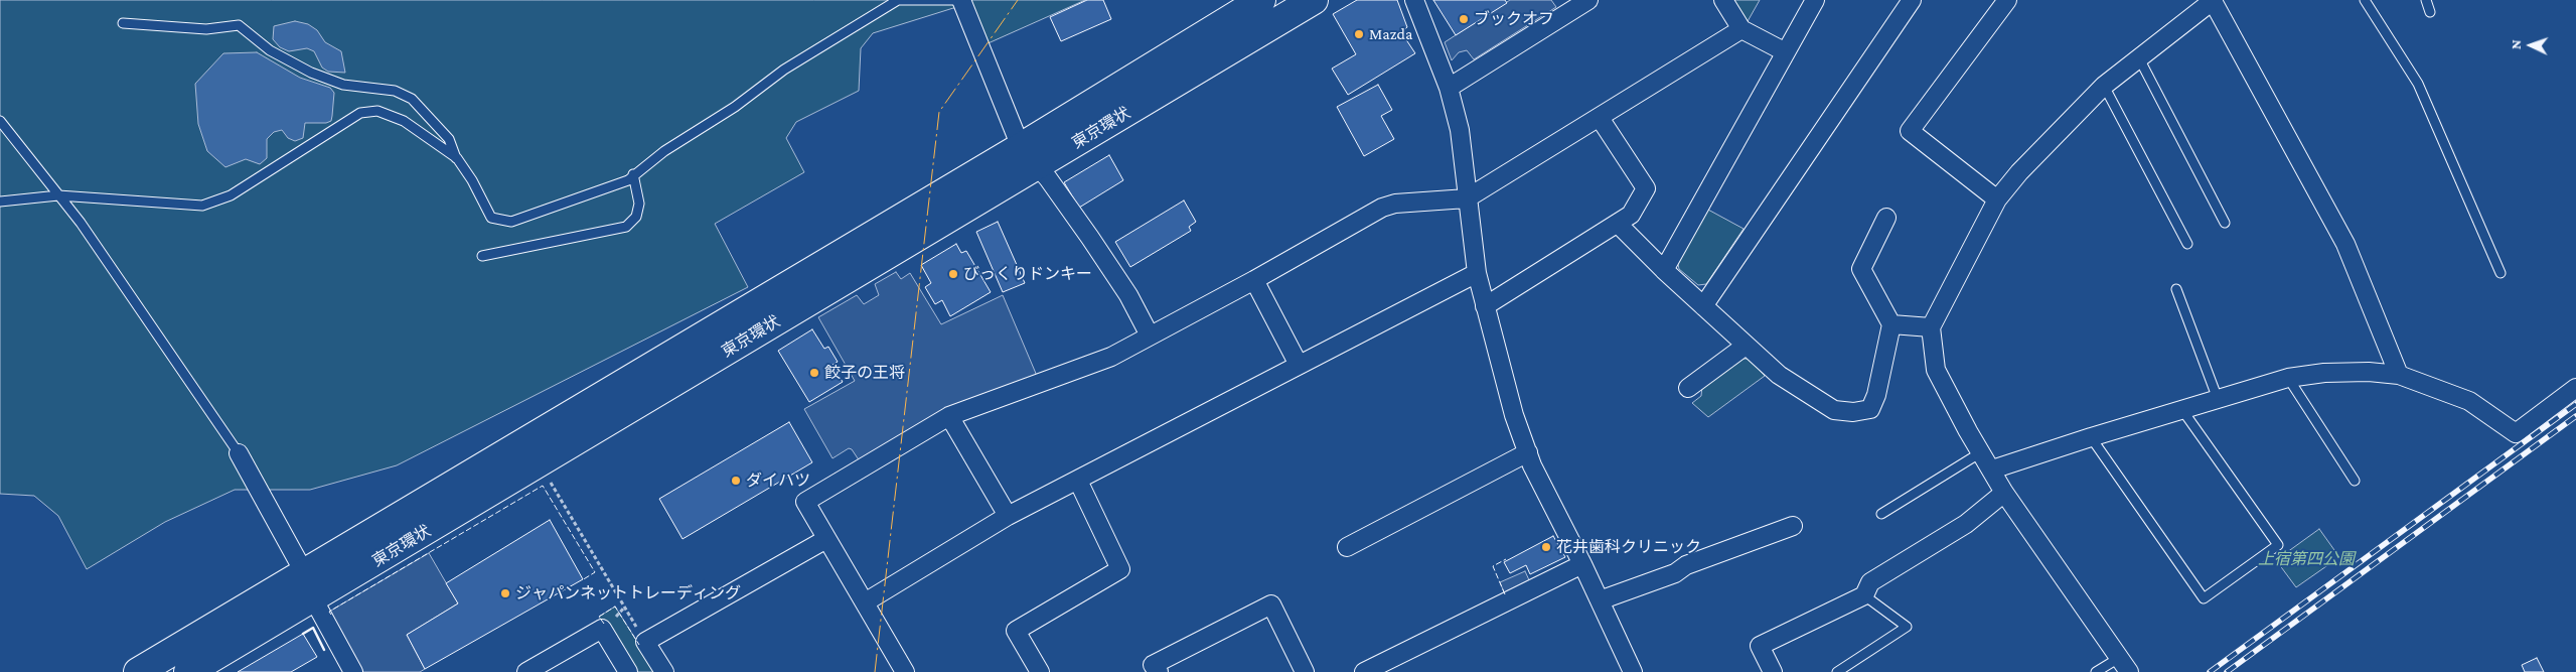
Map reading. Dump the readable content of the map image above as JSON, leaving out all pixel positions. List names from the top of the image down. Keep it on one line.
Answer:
{"streets":{"highway":["東京環状"]},"parks":["上宿第四公園"],"places":["ブックオフ","Mazda","びっくりドンキー","餃子の王将","ダイハツ","花井歯科クリニック","ジャパンネットトレーディング"],"north":"left"}
